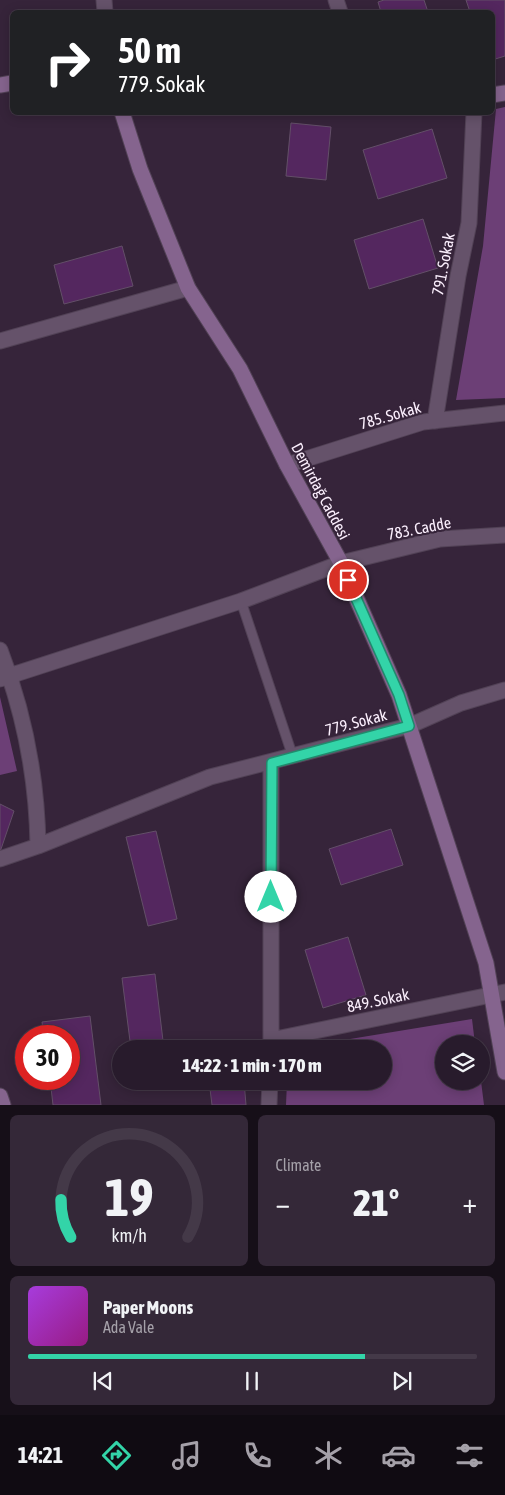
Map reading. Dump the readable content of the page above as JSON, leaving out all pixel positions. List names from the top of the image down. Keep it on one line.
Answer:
{"streets":{"street":["791. Sokak","785. Sokak","Demirdağ Caddesi","783. Cadde","779. Sokak","849. Sokak"]},"crossings":[["791. Sokak","785. Sokak"],["785. Sokak","Demirdağ Caddesi"],["Demirdağ Caddesi","783. Cadde"],["Demirdağ Caddesi","779. Sokak"],["Demirdağ Caddesi","849. Sokak"]],"page":{"turn":["50 m","779. Sokak"],"limit":"30","trip":"14:22 · 1 min · 170 m","tile":"Climate","heat":["−","21°","+"],"song":["Paper Moons","Ada Vale"],"tabs":"14:21","gauge":["19","km/h"]}}
